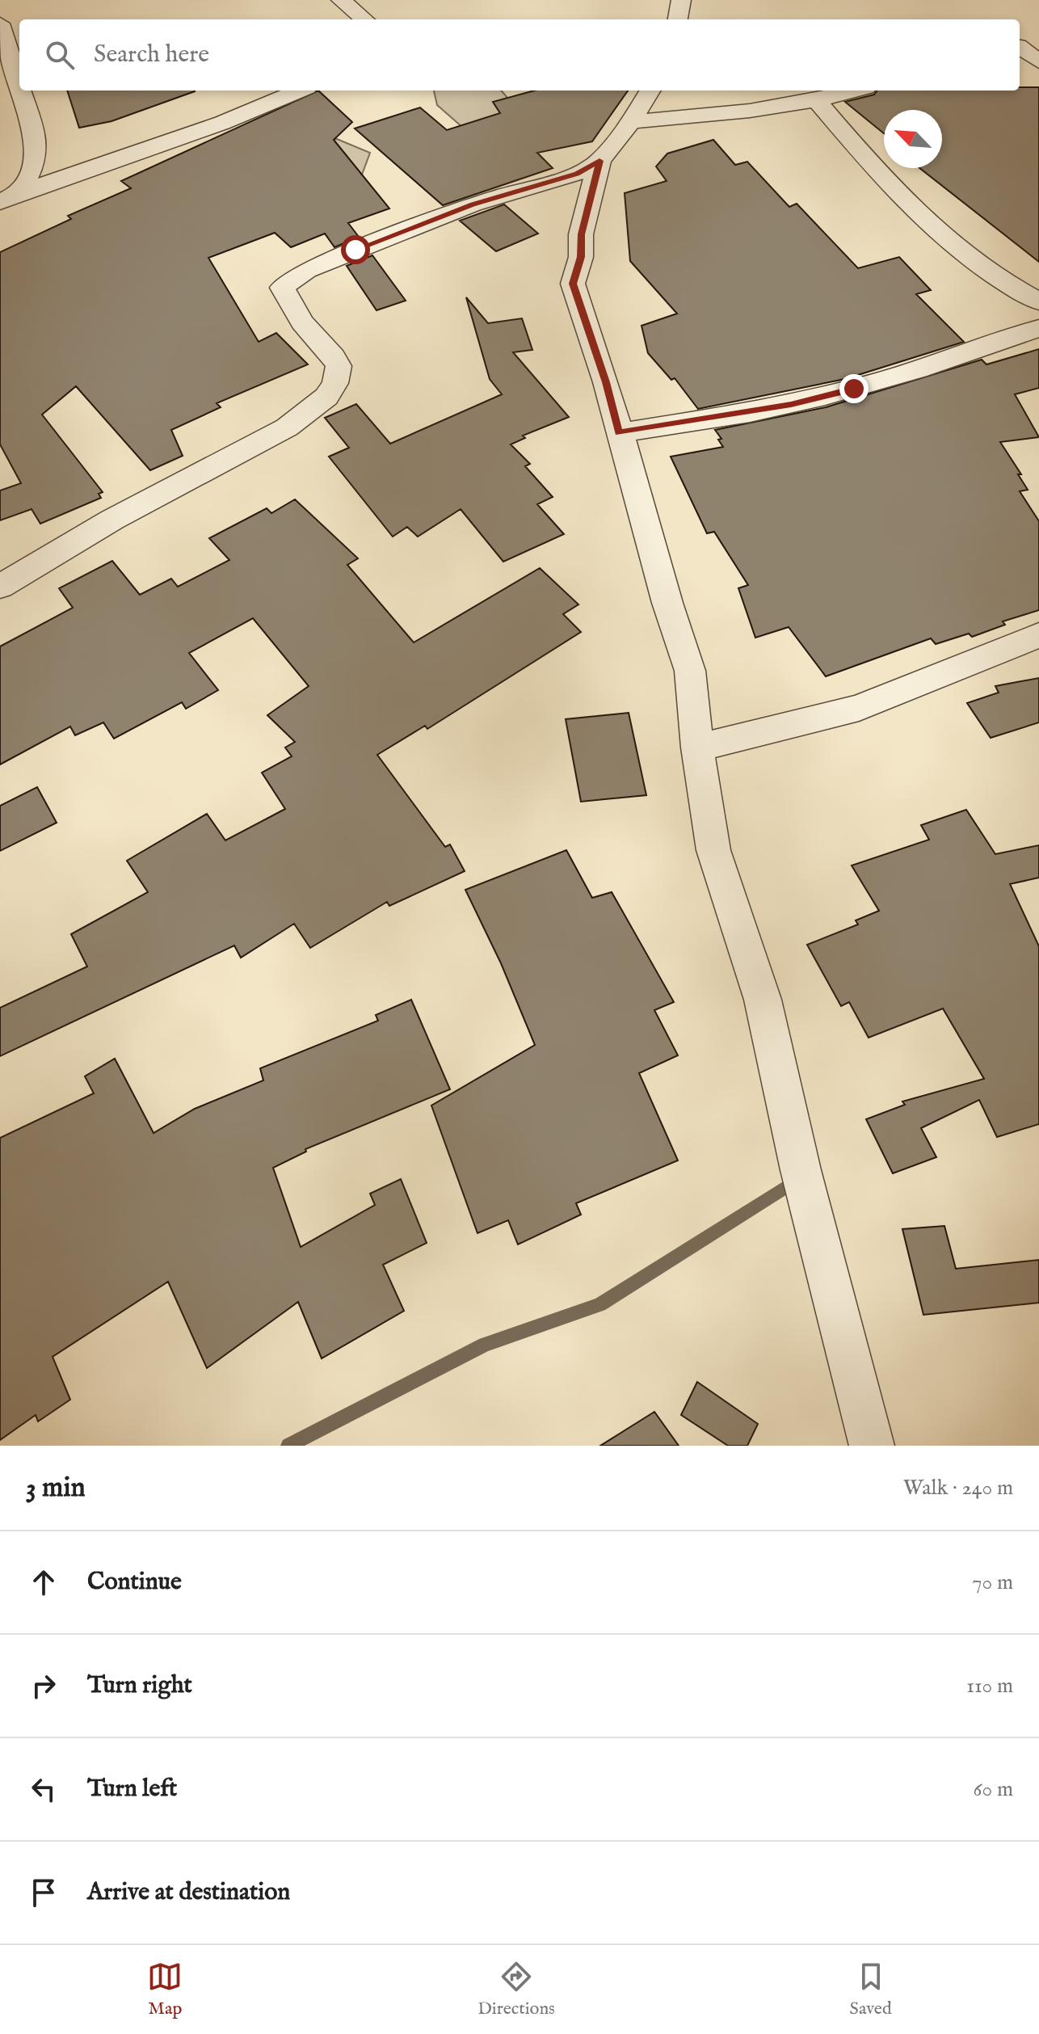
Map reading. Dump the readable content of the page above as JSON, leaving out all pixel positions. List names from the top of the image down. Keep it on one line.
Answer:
{"north":"top left","page":{"search":"Search here","heading":["3 min","Walk · 240 m"],"list":[["Continue","70 m"],["Turn right","110 m"],["Turn left","60 m"],"Arrive at destination"],"nav":["Map","Directions","Saved"]}}
